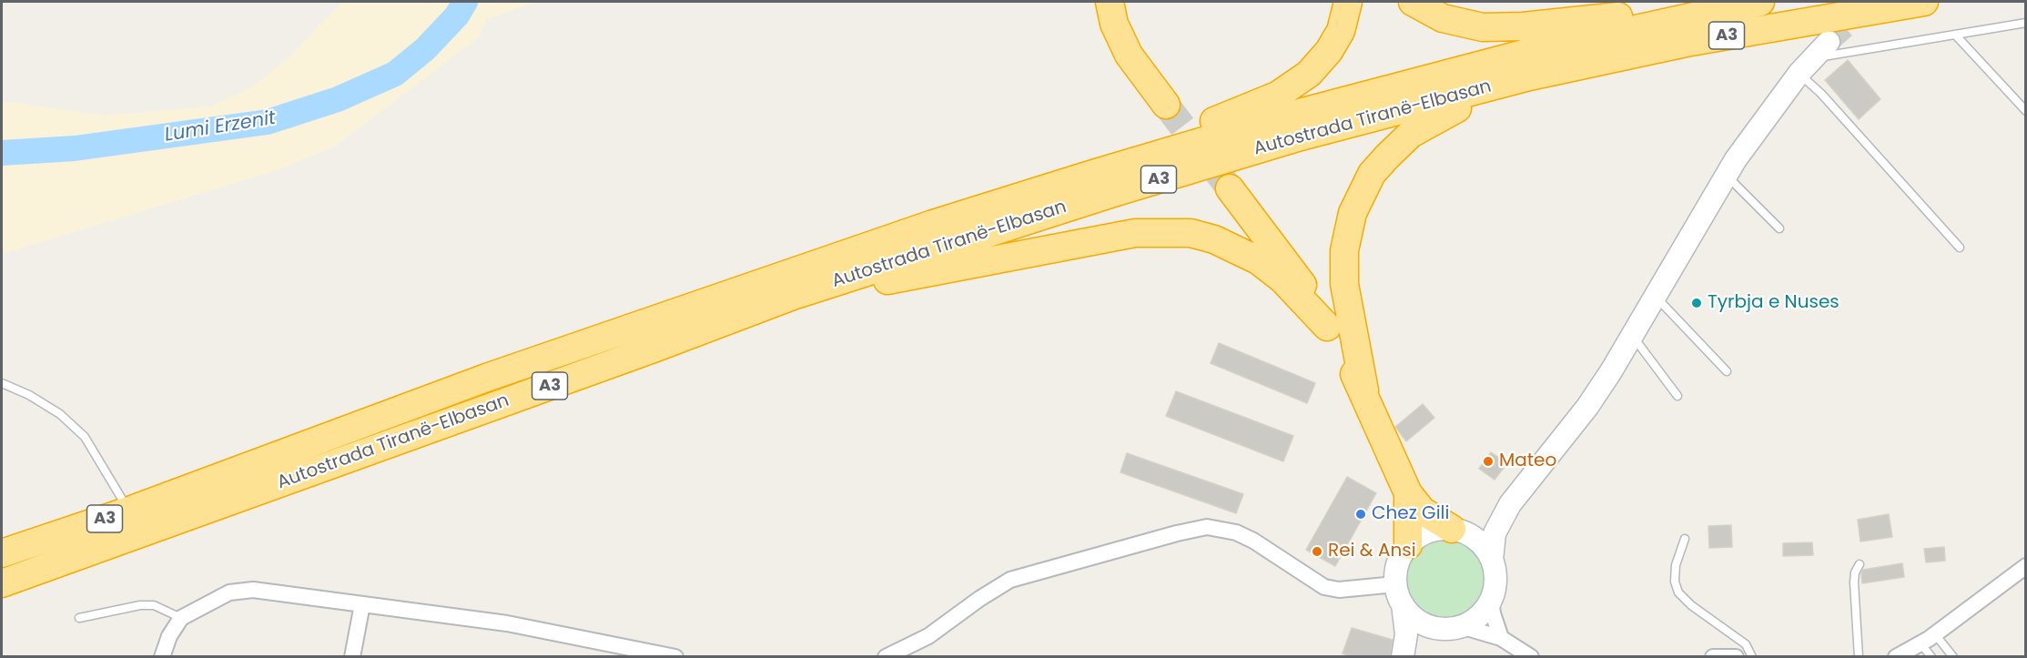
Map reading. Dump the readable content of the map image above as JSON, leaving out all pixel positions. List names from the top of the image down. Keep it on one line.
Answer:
{"streets":{"highway":["A3","Autostrada Tiranë-Elbasan"]},"crossings":[["A3","Autostrada Tiranë-Elbasan"]],"water":["Lumi Erzenit"],"places":["Tyrbja e Nuses","Mateo","Chez Gili","Rei & Ansi"]}
